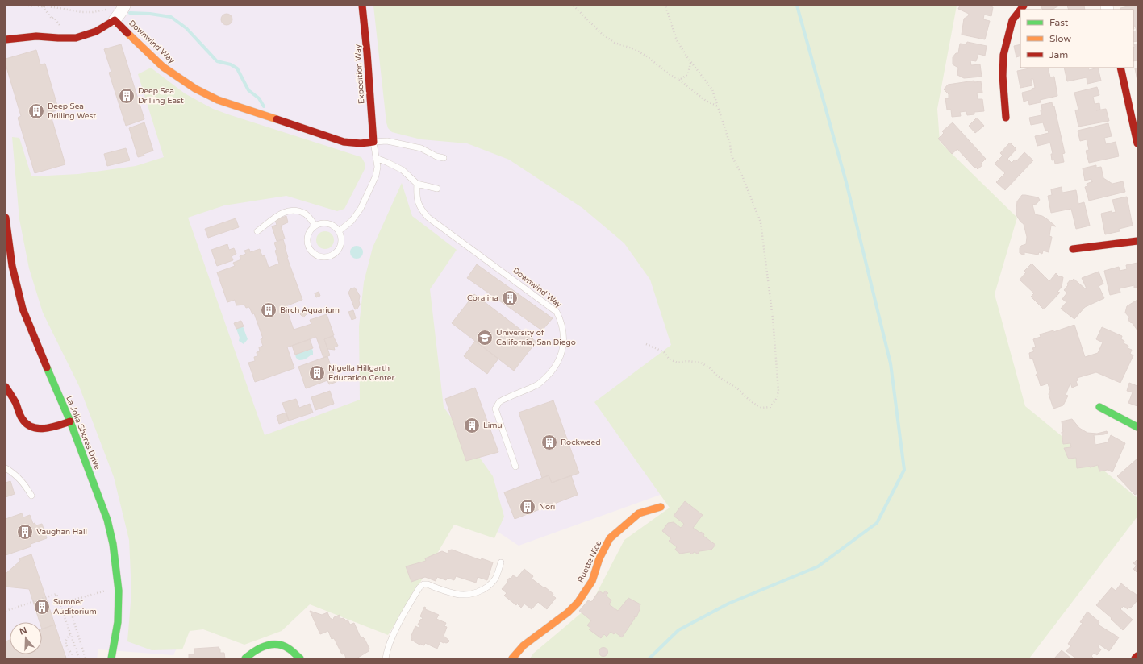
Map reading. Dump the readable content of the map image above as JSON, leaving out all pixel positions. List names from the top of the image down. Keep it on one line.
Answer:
{"streets":{"street":["Downwind Way","Expedition Way","La Jolla Shores Drive","Ruette Nice"]},"crossings":[["Downwind Way","Expedition Way"]],"places":{"building":["Deep Sea Drilling East","Deep Sea Drilling West","Coralina","Birch Aquarium","Nigella Hillgarth Education Center","Limu","Rockweed","Nori","Vaughan Hall","Sumner Auditorium"],"school or university":["University of California, San Diego"]},"legend":["Fast","Slow","Jam"],"north":"top"}
